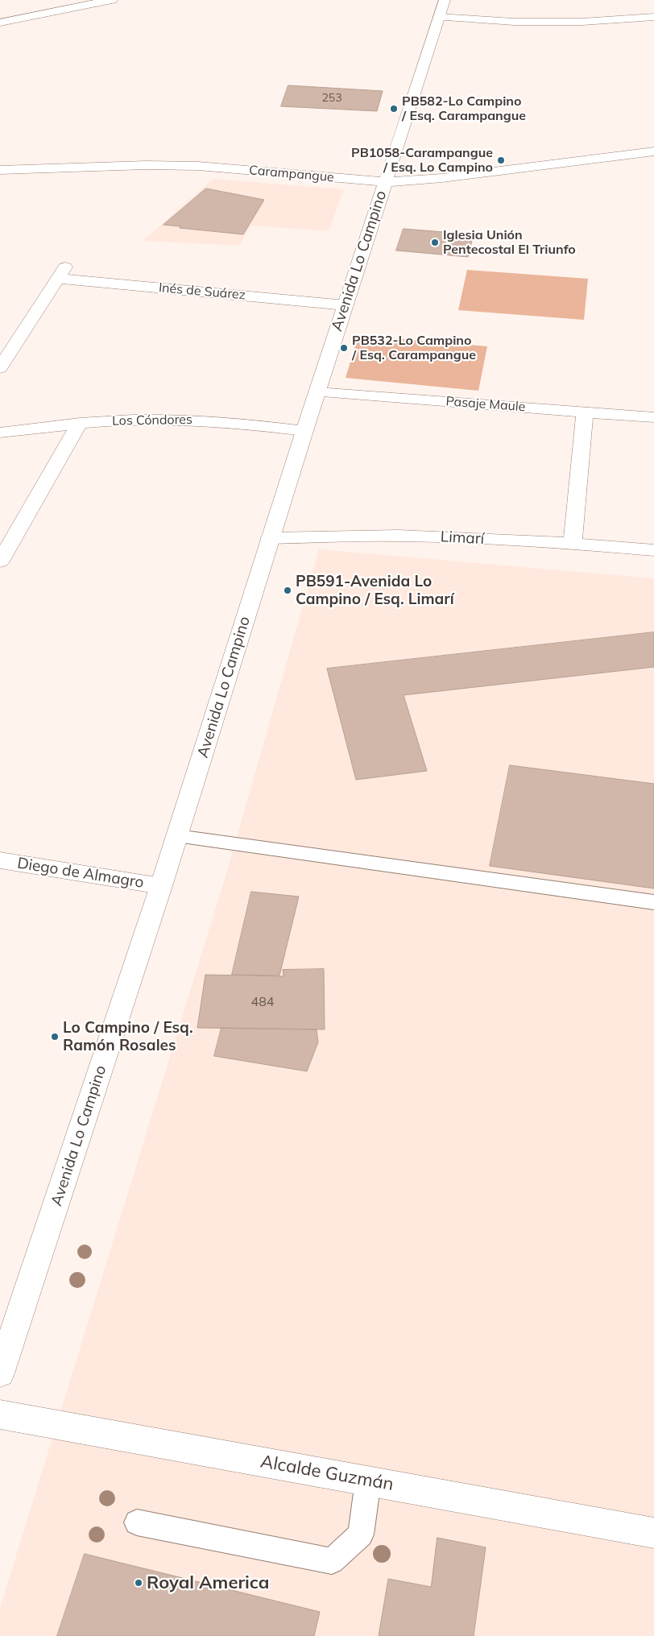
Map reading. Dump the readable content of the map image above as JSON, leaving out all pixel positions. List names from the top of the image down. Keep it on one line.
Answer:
{"streets":{"street":["Carampangue","Avenida Lo Campino","Inés de Suárez","Pasaje Maule","Los Cóndores","Limarí","Diego de Almagro","Alcalde Guzmán"]},"crossings":[["Carampangue","Avenida Lo Campino"],["Avenida Lo Campino","Inés de Suárez"],["Avenida Lo Campino","Pasaje Maule"],["Avenida Lo Campino","Los Cóndores"],["Avenida Lo Campino","Limarí"],["Avenida Lo Campino","Diego de Almagro"]],"places":["PB582-Lo Campino / Esq. Carampangue","PB1058-Carampangue / Esq. Lo Campino","Iglesia Unión Pentecostal El Triunfo","PB532-Lo Campino / Esq. Carampangue","PB591-Avenida Lo Campino / Esq. Limarí","Lo Campino / Esq. Ramón Rosales","Royal America"],"house_numbers":["253","484"]}
